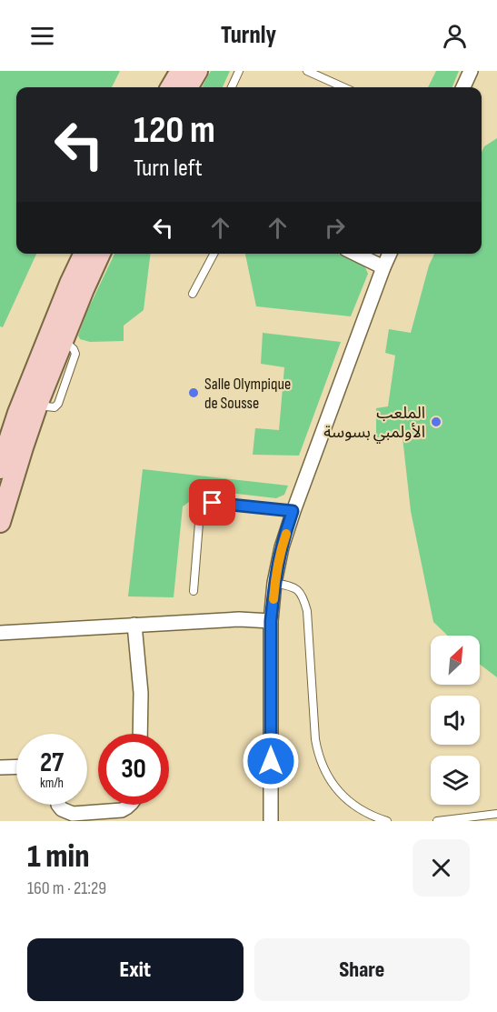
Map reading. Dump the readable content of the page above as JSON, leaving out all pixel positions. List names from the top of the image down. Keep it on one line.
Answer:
{"places":["Salle Olympique de Sousse","الملعب الأولمبي بسوسة"],"north":"top right","page":{"header":"Turnly","turn":["120 m","Turn left"],"speed":"27 km/h","limit":"30","heading":["1 min","160 m · 21:29"],"buttons":["Exit","Share"]}}
